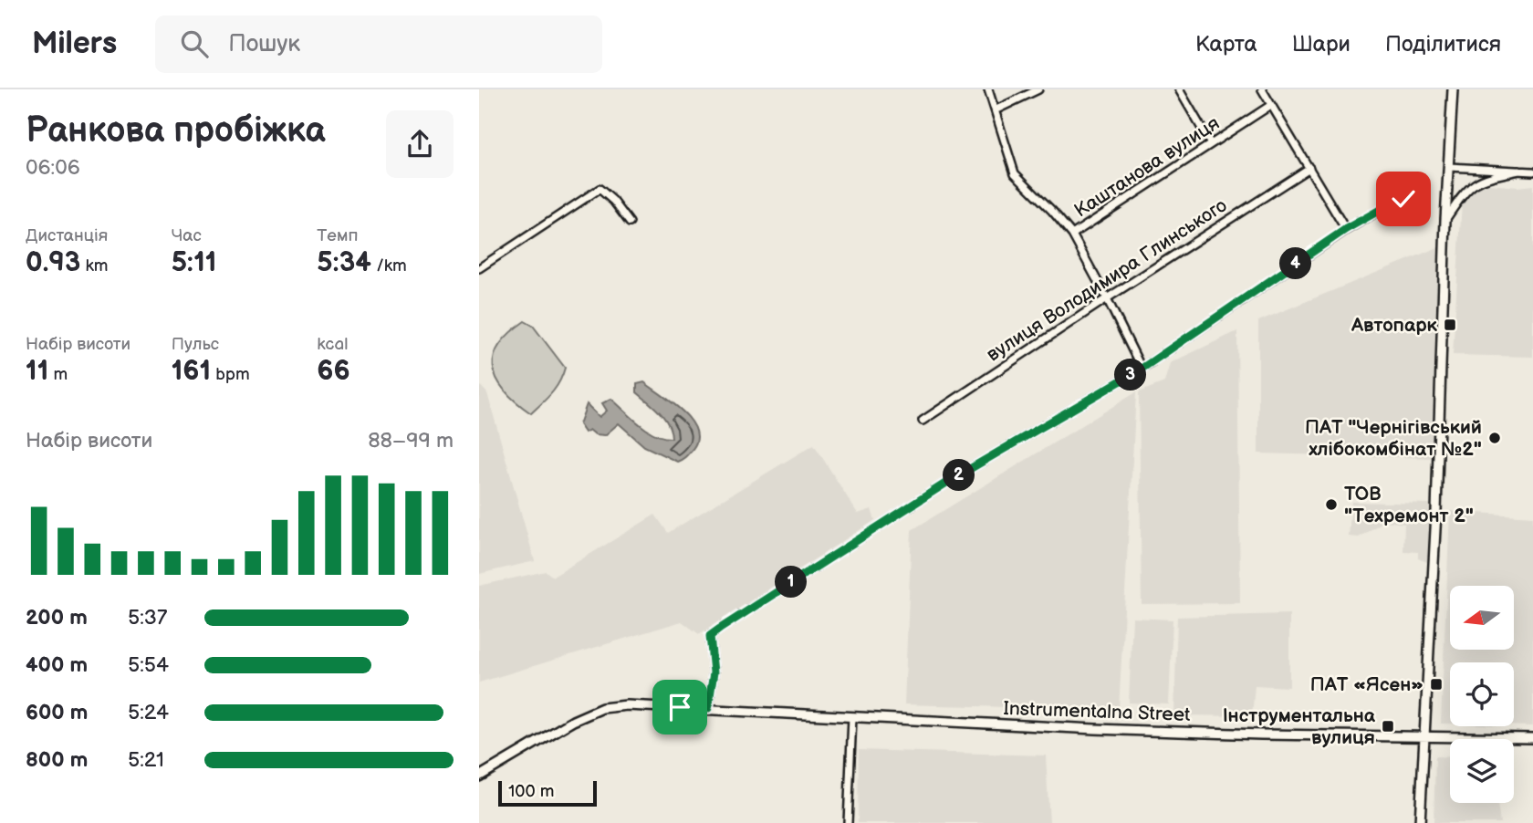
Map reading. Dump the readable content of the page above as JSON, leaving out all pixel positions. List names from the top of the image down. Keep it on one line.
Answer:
{"streets":{"street":["Каштанова вулиця","вулиця Володимира Глинського","Instrumentalna Street"]},"places":{"transit":["Автопарк","ПАТ «Ясен»","Інструментальна вулиця"],"other":["ПАТ \"Чернігівський хлібокомбінат №2\"","ТОВ \"Техремонт 2\""]},"scale_bar":"100 m","north":"left","page":{"header":"Milers","search":"Пошук","nav":["Карта","Шари","Поділитися"],"heading":["Ранкова пробіжка","06:06"],"stats":[["Дистанція","0.93 km"],["Час","5:11"],["Темп","5:34 /km"],["Набір висоти","11 m"],["Пульс","161 bpm"],["kcal","66"]],"pins":["4","3","2","1"],"chart":["Набір висоти","88–99 m"],"list":[{"name":"200 m","note":"5:37"},{"name":"400 m","note":"5:54"},{"name":"600 m","note":"5:24"},{"name":"800 m","note":"5:21"}],"scale":"100 m"}}
